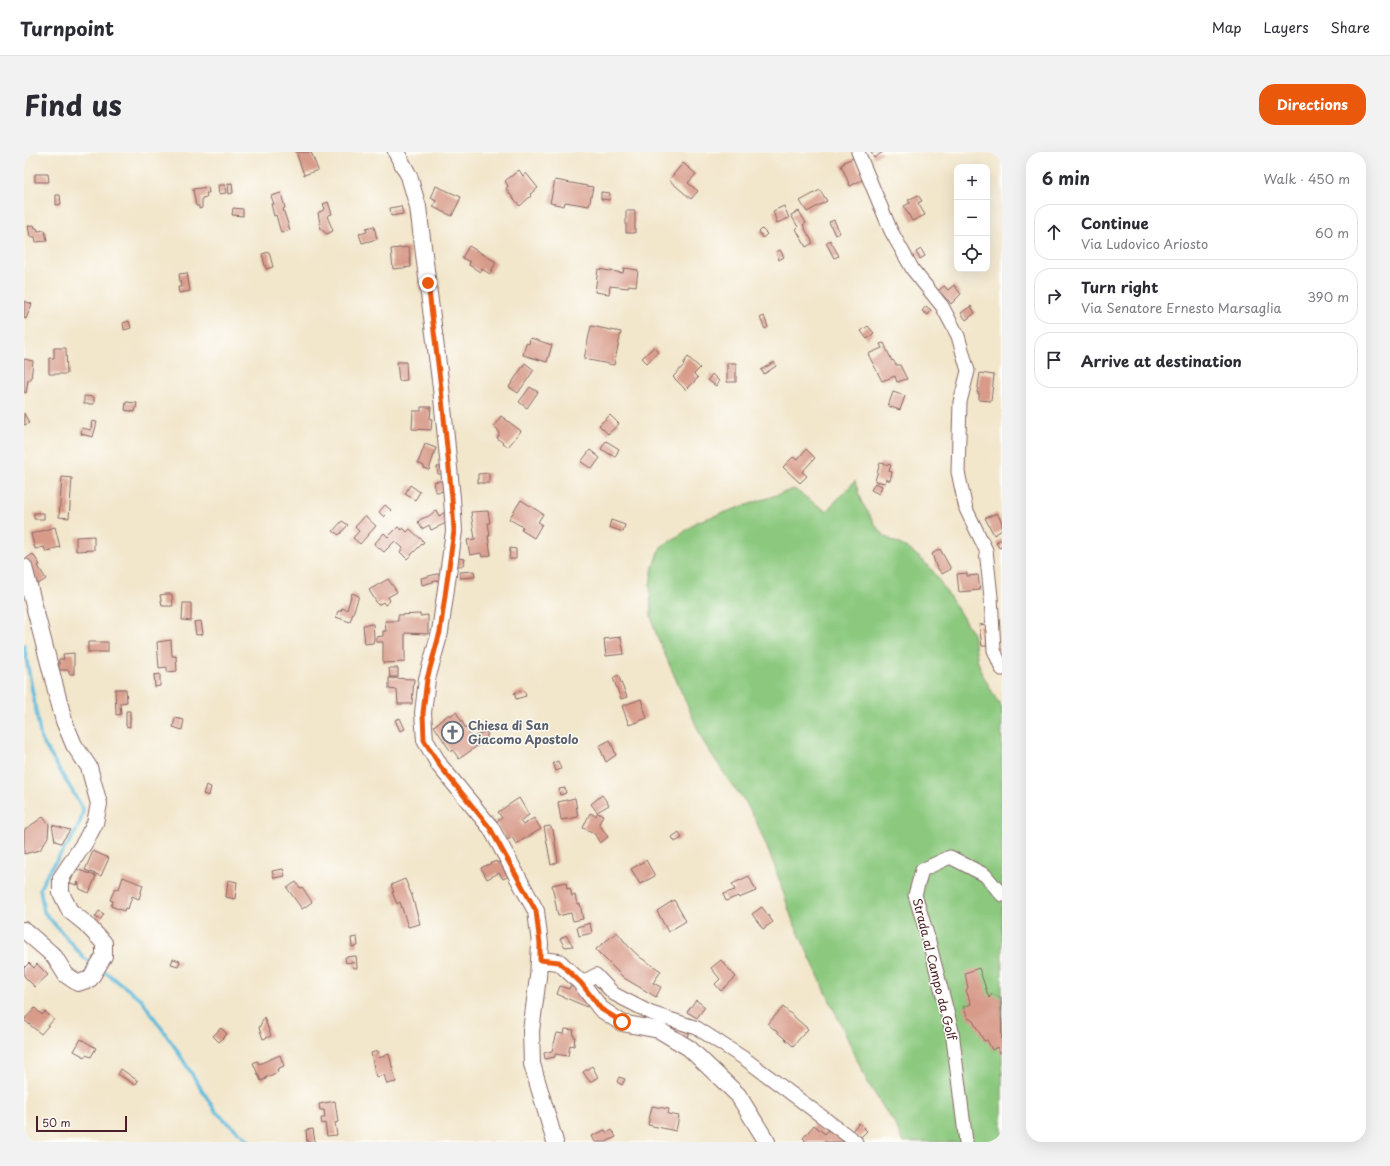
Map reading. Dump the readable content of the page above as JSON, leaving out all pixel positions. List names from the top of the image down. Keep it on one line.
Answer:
{"streets":{"street":["Strada al Campo da Golf"]},"places":{"church":["Chiesa di San Giacomo Apostolo"]},"scale_bar":"50 m","page":{"header":"Turnpoint","nav":["Map","Layers","Share"],"title":"Find us","buttons":"Directions","heading":["6 min","Walk · 450 m"],"map_buttons":["+","−"],"list":[["Continue","Via Ludovico Ariosto","60 m"],["Turn right","Via Senatore Ernesto Marsaglia","390 m"],"Arrive at destination"],"scale":"50 m"}}
